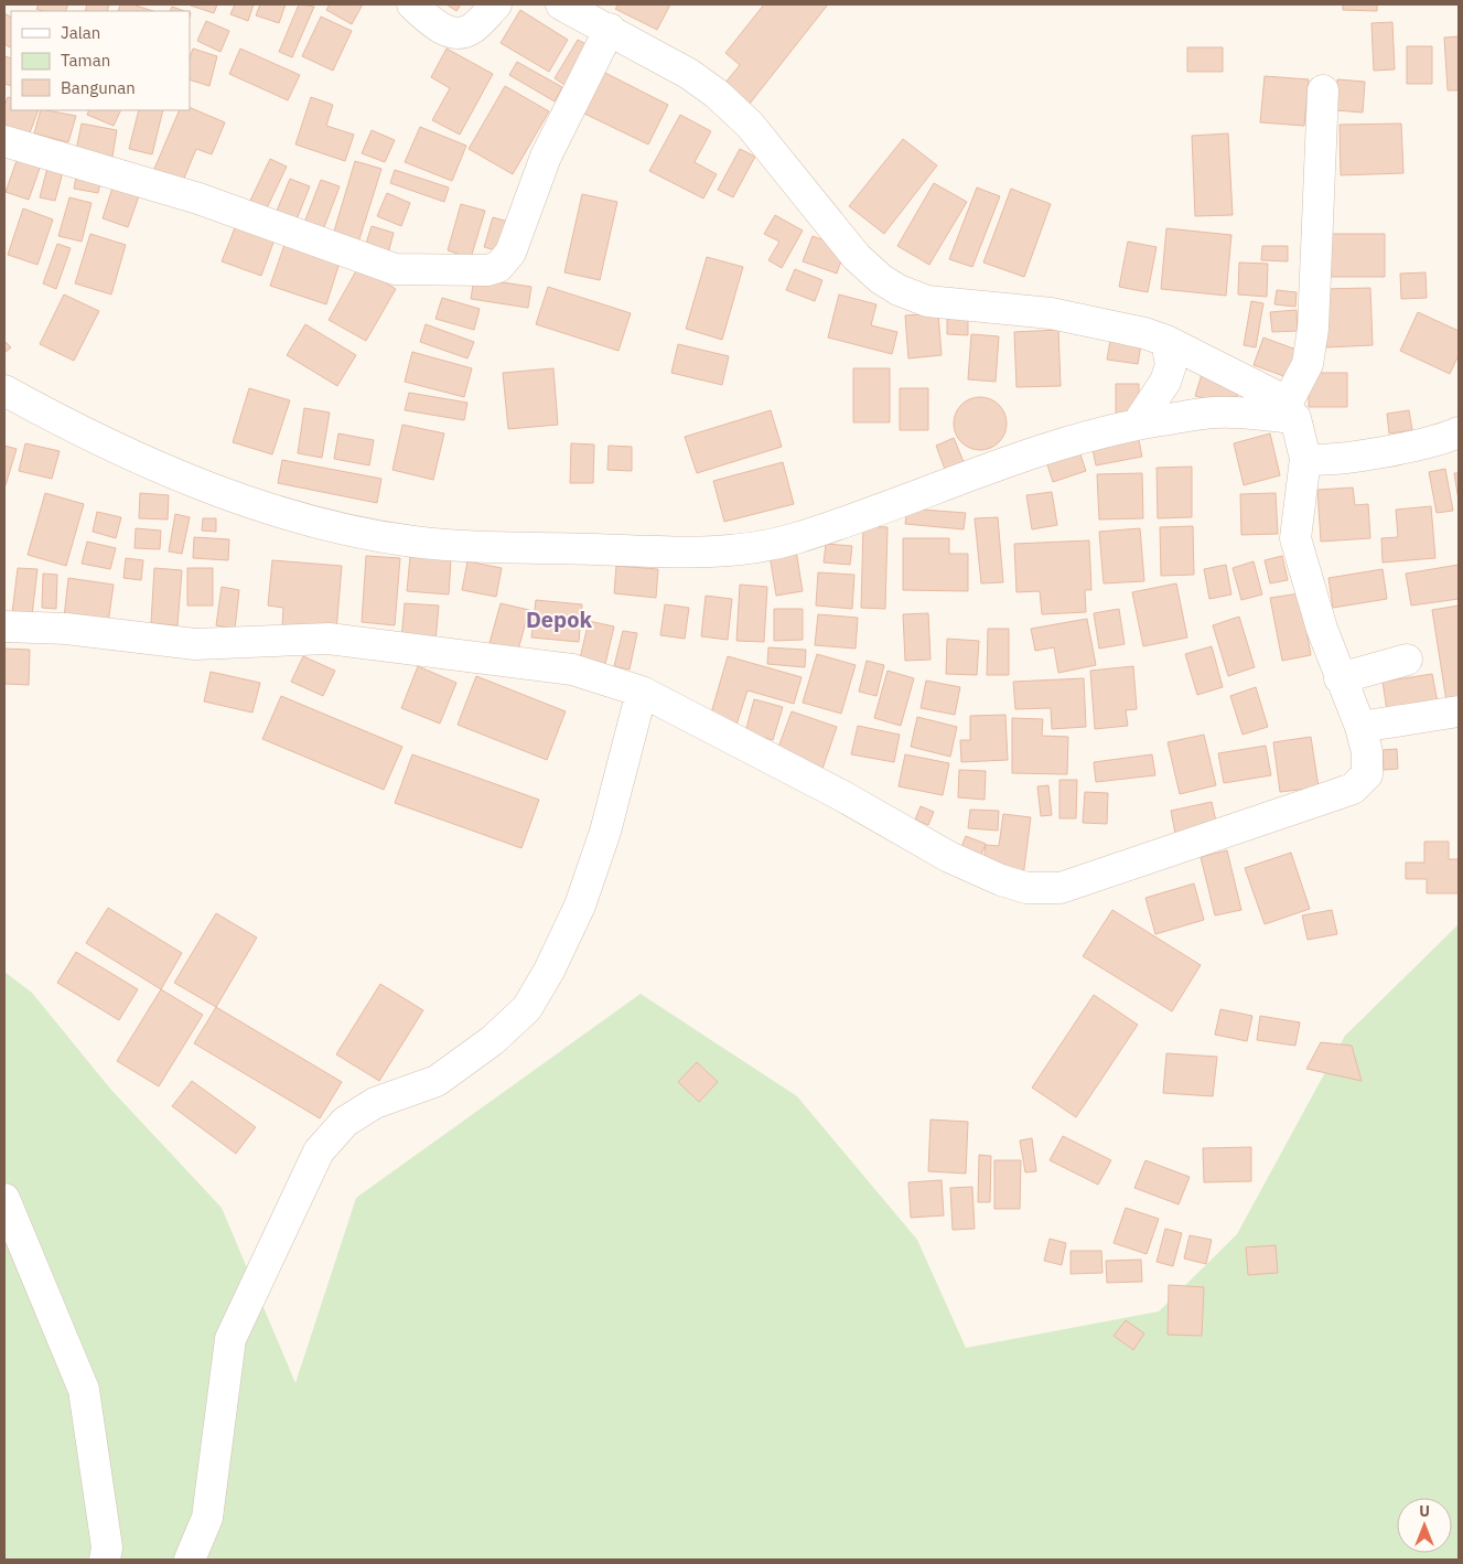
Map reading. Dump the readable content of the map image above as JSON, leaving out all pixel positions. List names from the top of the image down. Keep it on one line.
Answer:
{"districts":["Depok"],"legend":["Jalan","Taman","Bangunan"],"north":"top"}
